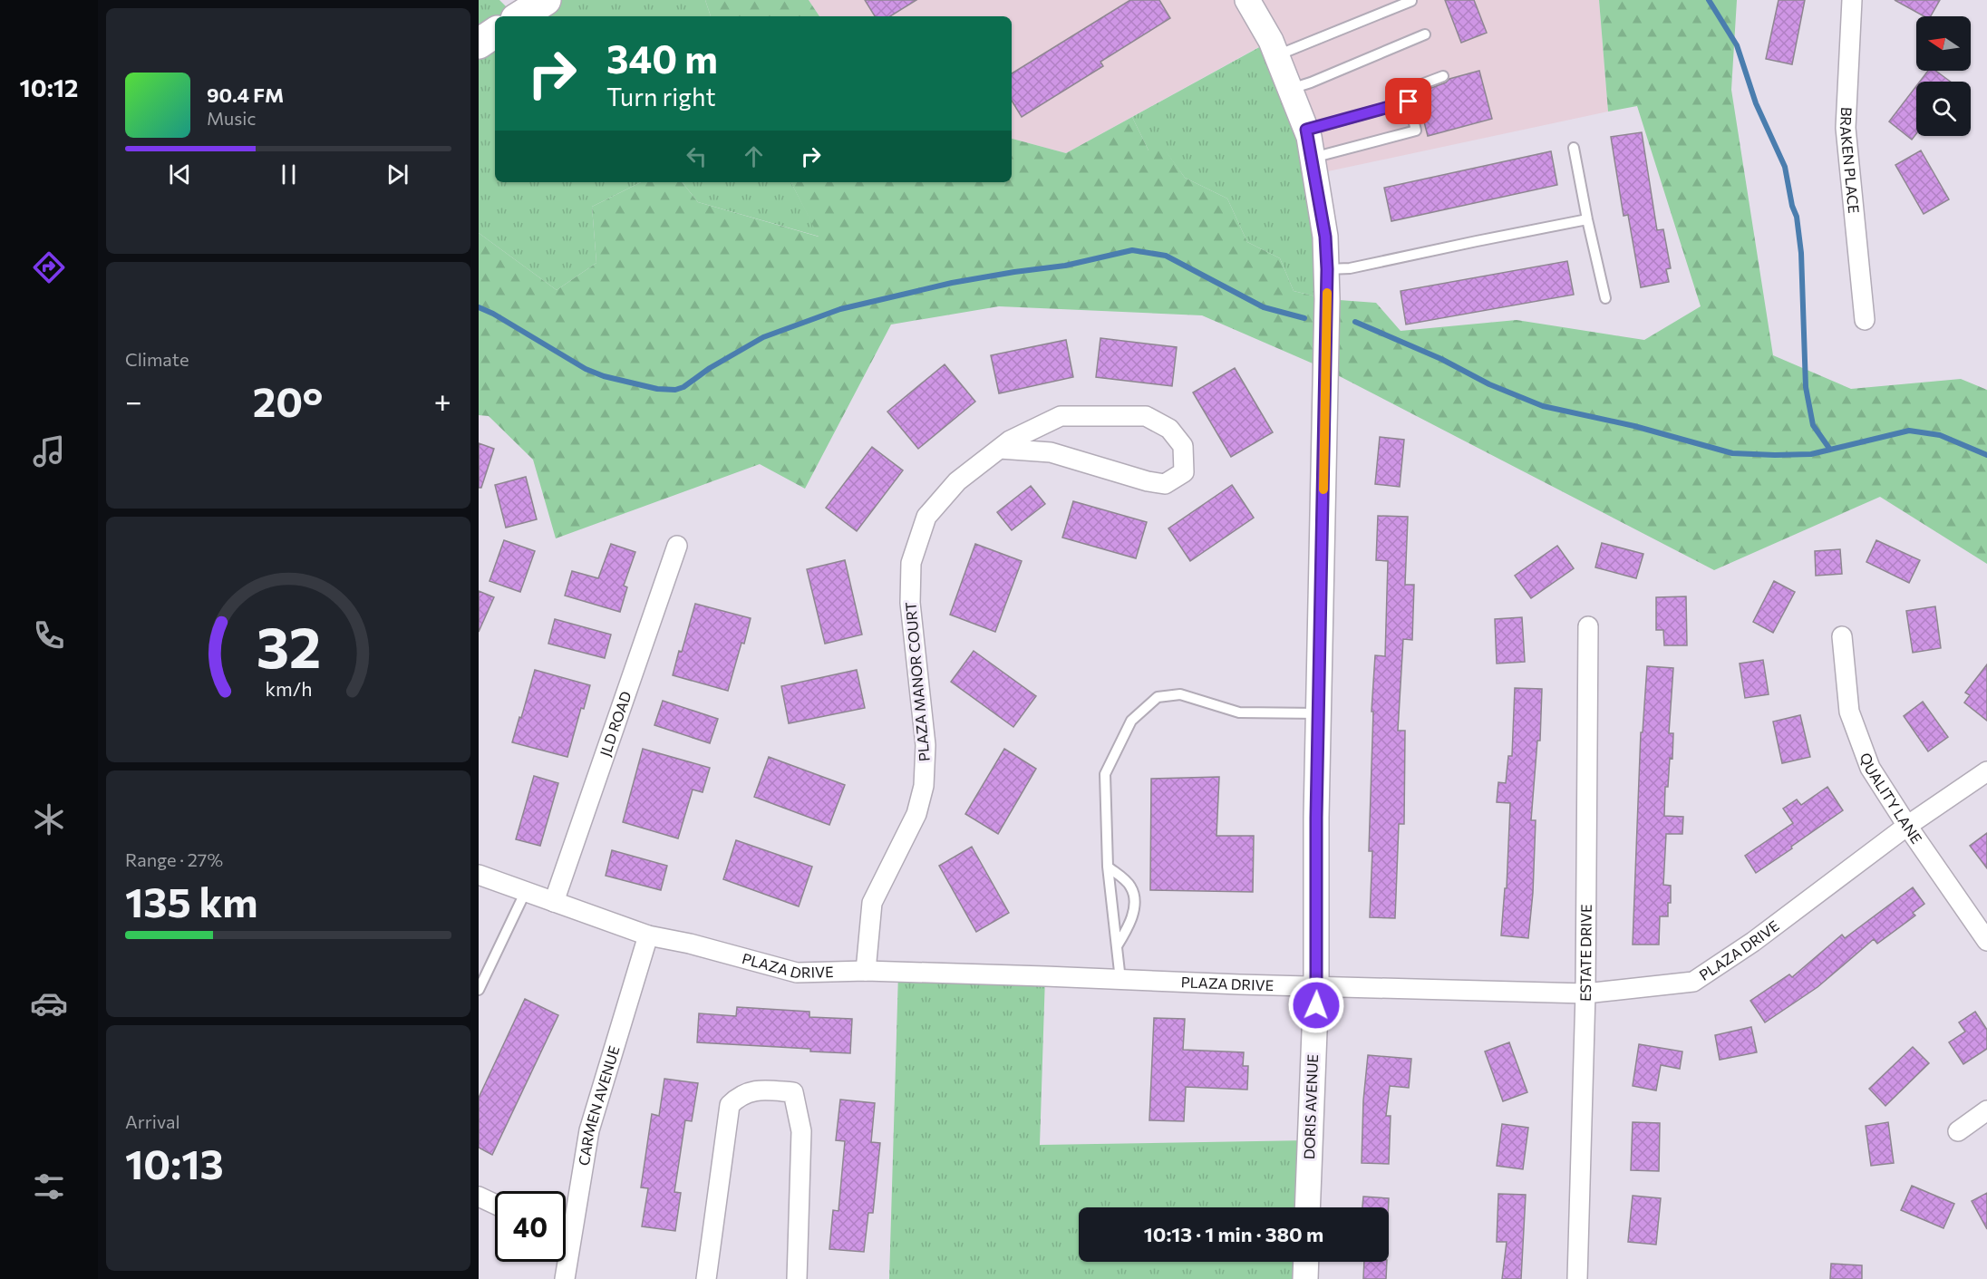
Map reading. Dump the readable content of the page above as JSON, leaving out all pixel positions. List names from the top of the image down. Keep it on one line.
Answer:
{"streets":{"street":["BRAKEN PLACE","PLAZA MANOR COURT","JLD ROAD","QUALITY LANE","PLAZA DRIVE","ESTATE DRIVE","CARMEN AVENUE","DORIS AVENUE"]},"crossings":[["PLAZA MANOR COURT","PLAZA DRIVE"],["JLD ROAD","PLAZA DRIVE"],["QUALITY LANE","PLAZA DRIVE"],["PLAZA DRIVE","ESTATE DRIVE"],["PLAZA DRIVE","CARMEN AVENUE"],["PLAZA DRIVE","DORIS AVENUE"]],"north":"left","page":{"tabs":"10:12","turn":["340 m","Turn right"],"song":["90.4 FM","Music"],"tile":["Climate",["Range · 27%","135 km"],["Arrival","10:13"]],"heat":["−","20°","+"],"limit":"40","trip":"10:13 · 1 min · 380 m","gauge":["32","km/h"]}}
